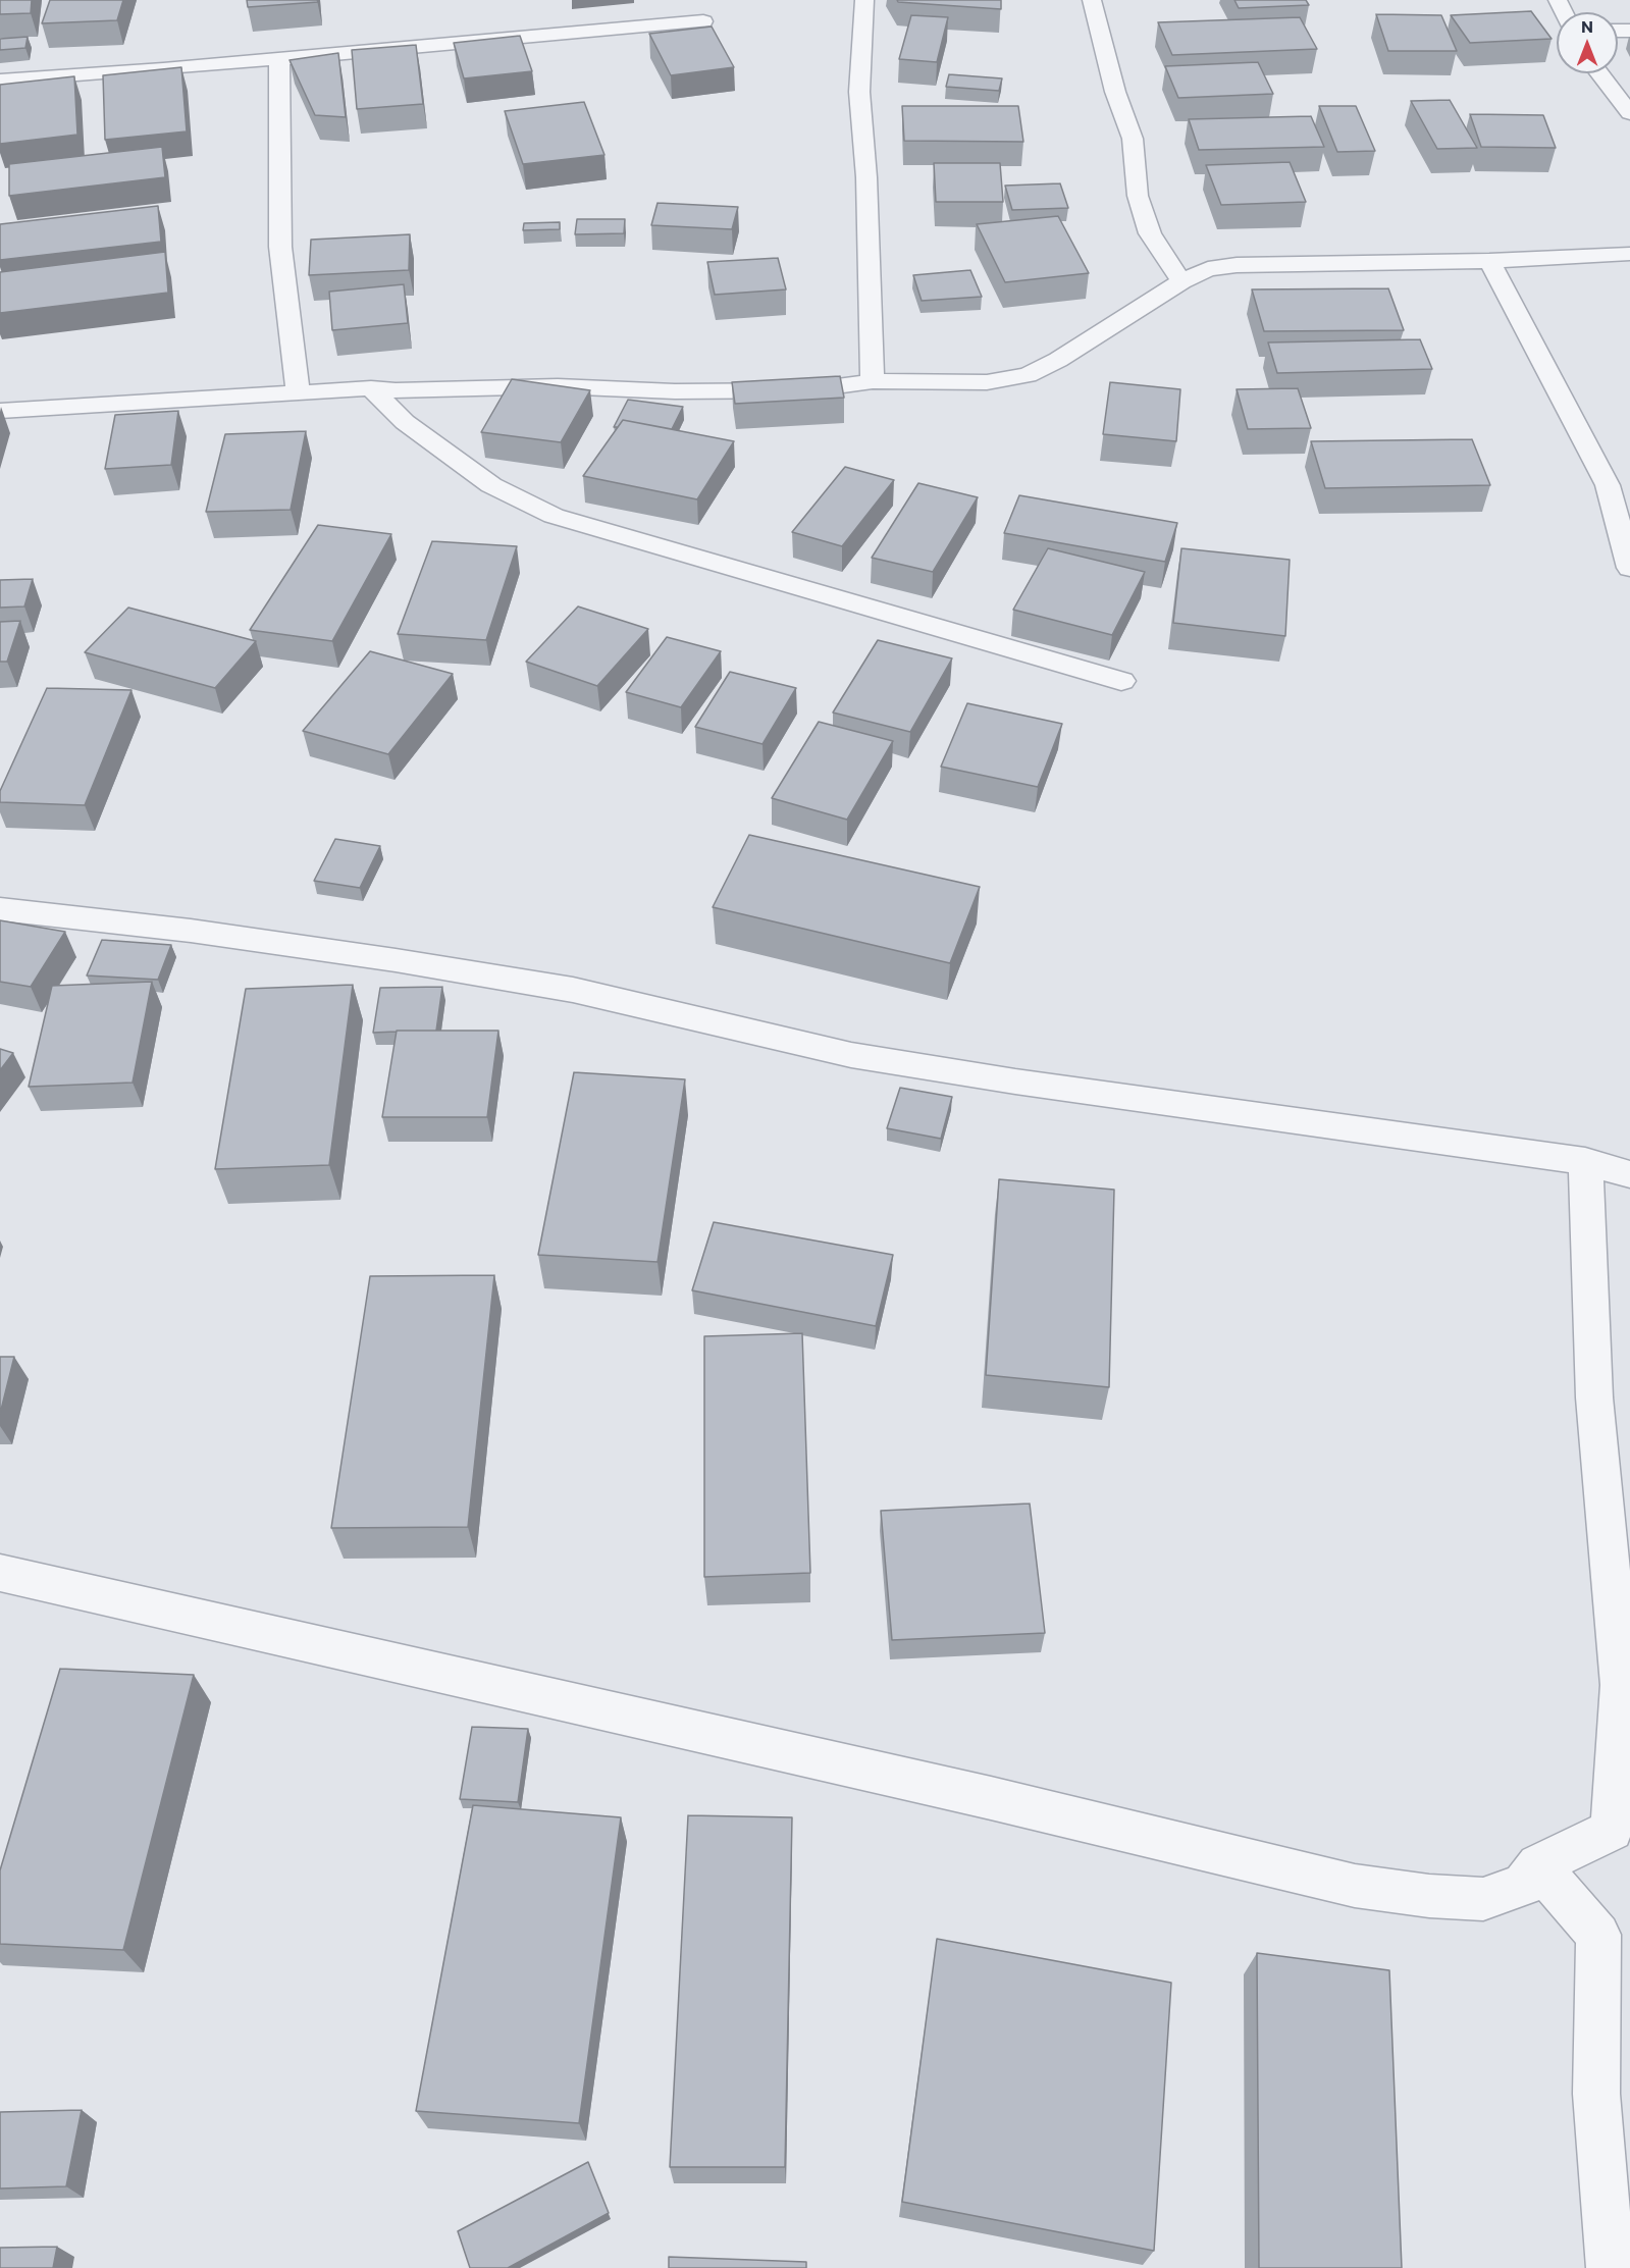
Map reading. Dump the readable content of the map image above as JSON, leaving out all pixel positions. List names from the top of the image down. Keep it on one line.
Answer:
{"north":"top"}
